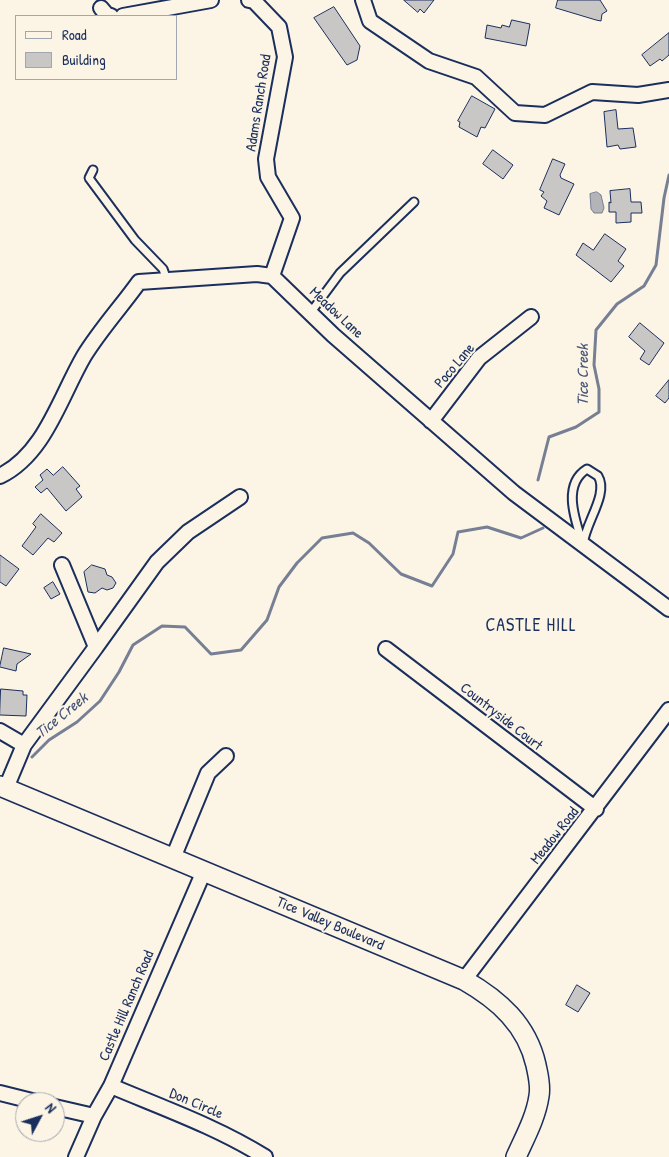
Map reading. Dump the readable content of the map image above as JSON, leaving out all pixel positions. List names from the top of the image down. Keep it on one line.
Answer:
{"streets":{"street":["Adams Ranch Road","Meadow Lane","Poco Lane","Countryside Court","Meadow Road","Tice Valley Boulevard","Castle Hill Ranch Road","Don Circle"]},"crossings":[["Adams Ranch Road","Meadow Lane"],["Meadow Lane","Poco Lane"],["Countryside Court","Meadow Road"],["Meadow Road","Tice Valley Boulevard"],["Tice Valley Boulevard","Castle Hill Ranch Road"],["Castle Hill Ranch Road","Don Circle"]],"districts":["CASTLE HILL"],"water":["Tice Creek"],"legend":["Road","Building"],"north":"top right"}
